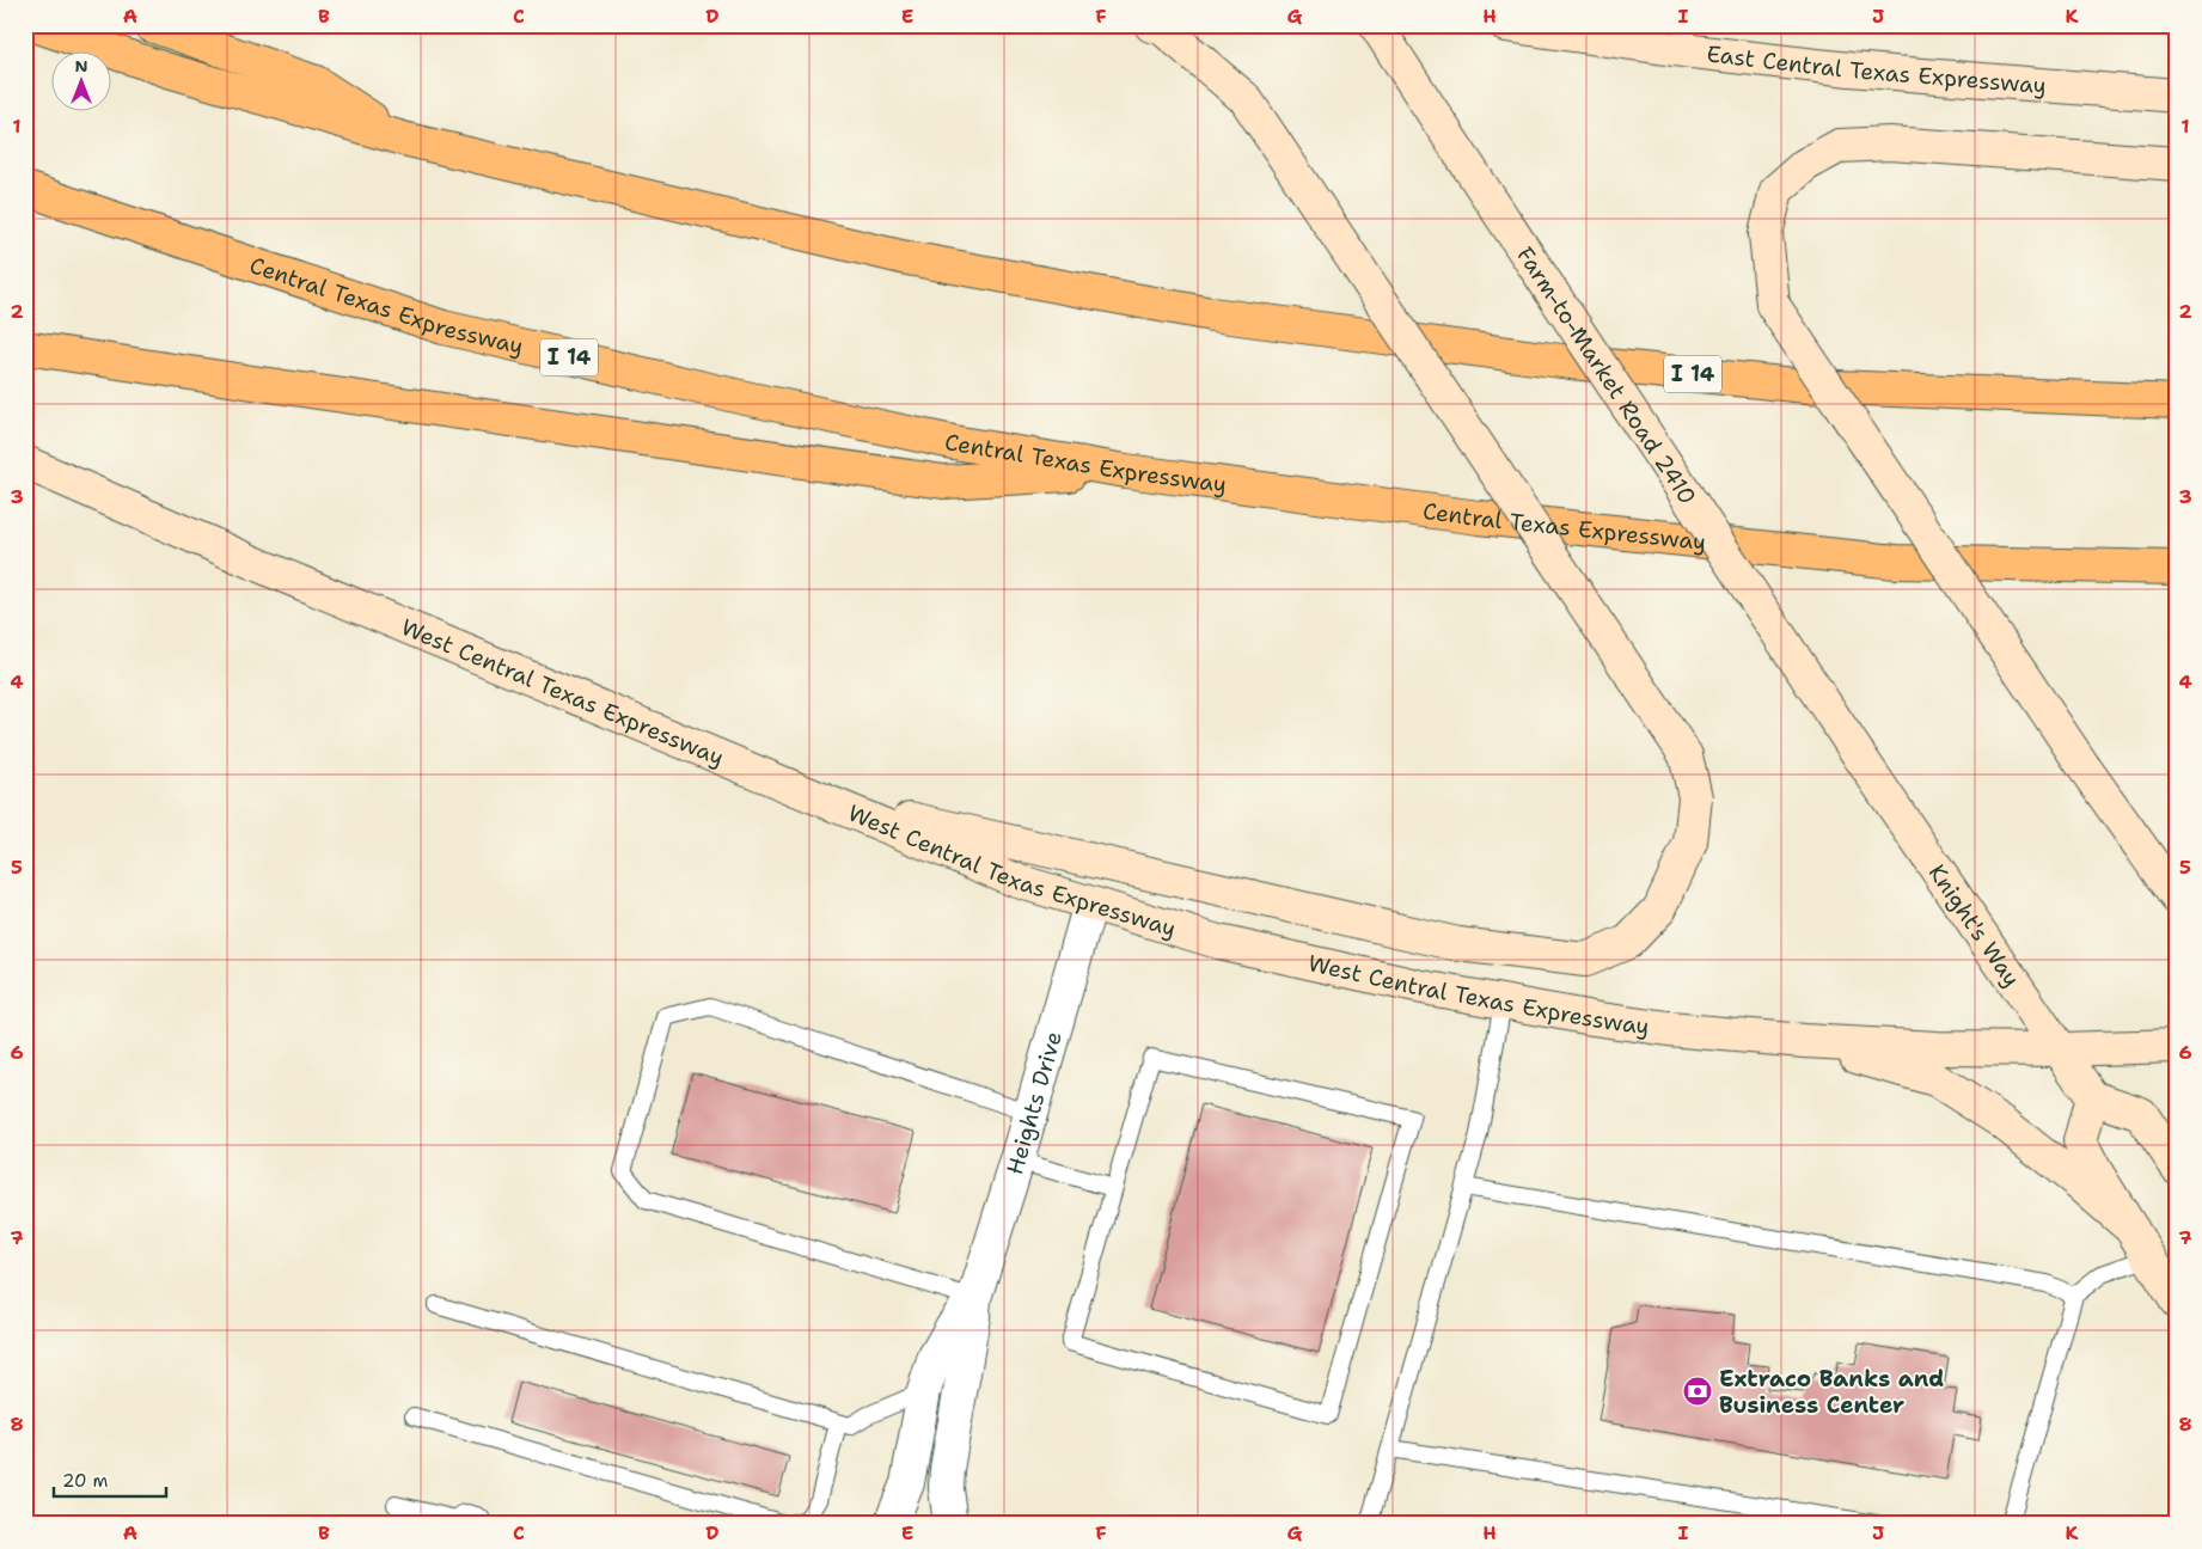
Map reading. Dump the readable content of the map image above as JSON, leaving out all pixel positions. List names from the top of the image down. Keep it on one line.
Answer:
{"streets":{"highway":["Central Texas Expressway","I 14"],"main road":["East Central Texas Expressway","Farm-to-Market Road 2410","West Central Texas Expressway","Knight's Way"],"street":["Heights Drive"]},"crossings":[["Farm-to-Market Road 2410","Knight's Way"],["West Central Texas Expressway","Knight's Way"],["West Central Texas Expressway","Heights Drive"]],"places":{"bank":["Extraco Banks and Business Center"]},"scale_bar":"20 m","north":"top","grid":{"columns":["A","B","C","D","E","F","G","H","I","J","K"],"rows":["1","2","3","4","5","6","7","8"]}}
